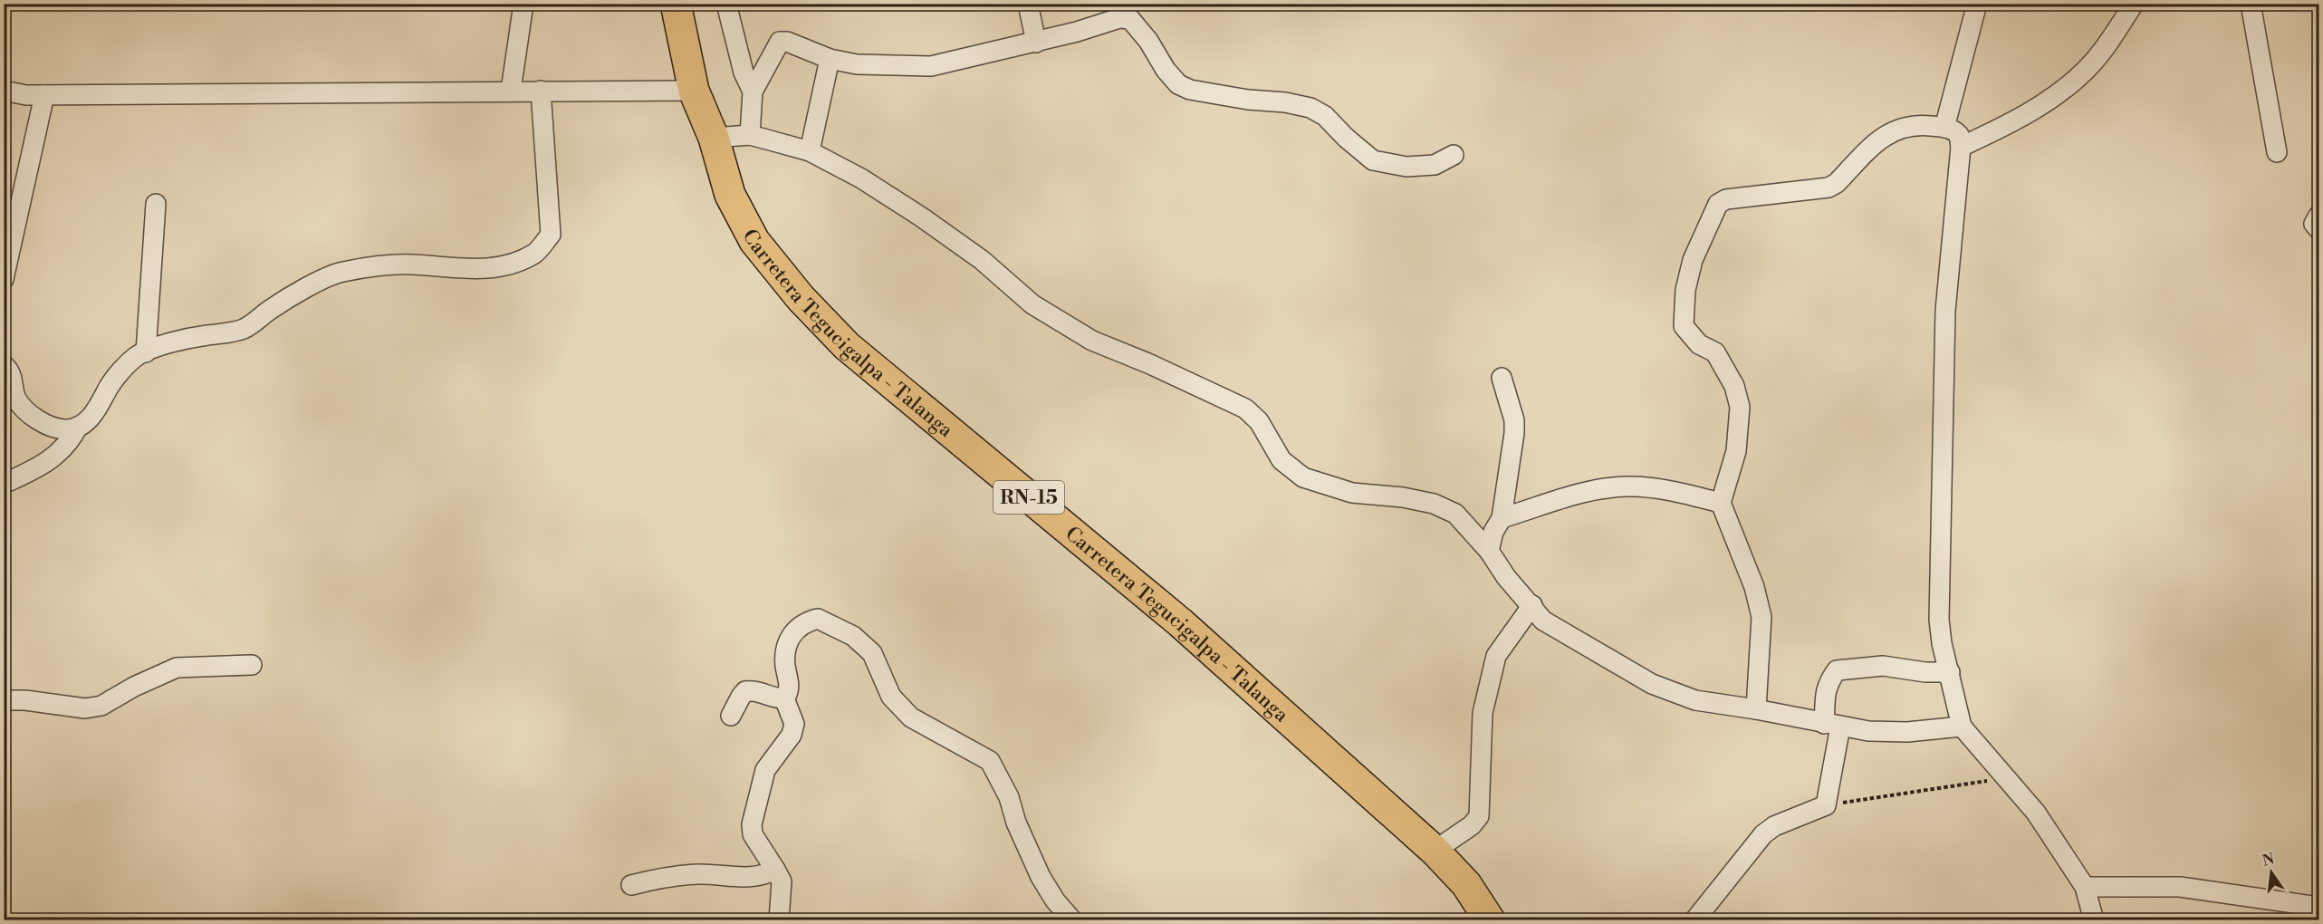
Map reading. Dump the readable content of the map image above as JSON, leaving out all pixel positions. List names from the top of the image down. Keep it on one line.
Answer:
{"streets":{"main road":["Carretera Tegucigalpa - Talanga","RN-15"]},"north":"top"}
